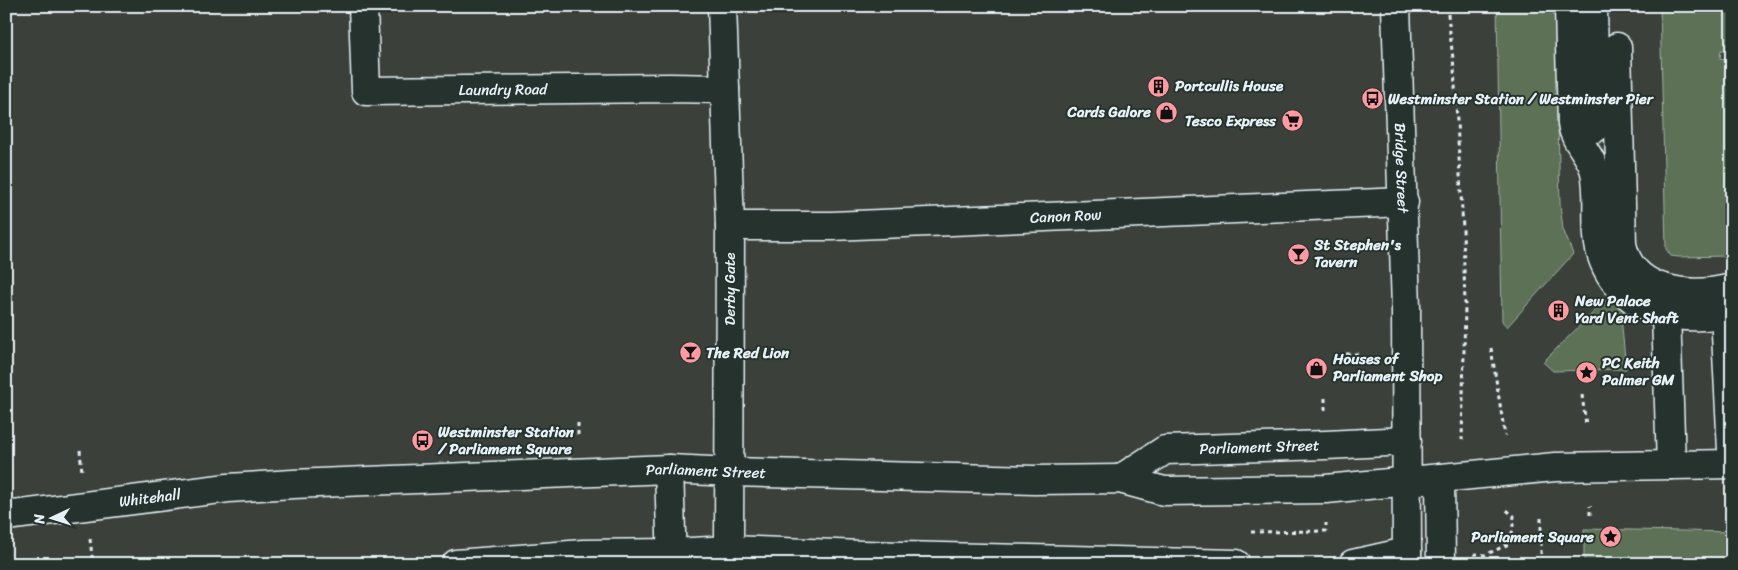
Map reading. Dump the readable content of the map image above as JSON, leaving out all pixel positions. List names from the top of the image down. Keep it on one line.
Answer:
{"streets":{"main road":["Laundry Road","Bridge Street","Canon Row","Derby Gate","Parliament Street","Whitehall"]},"crossings":[["Laundry Road","Derby Gate"],["Bridge Street","Canon Row"],["Bridge Street","Parliament Street"],["Canon Row","Derby Gate"],["Derby Gate","Parliament Street"],["Parliament Street","Whitehall"]],"places":{"building":["Portcullis House","New Palace Yard Vent Shaft"],"bus stop":["Westminster Station / Westminster Pier","Westminster Station / Parliament Square"],"shop":["Cards Galore","Houses of Parliament Shop"],"supermarket":["Tesco Express"],"bar":["St Stephen's Tavern","The Red Lion"],"place":["PC Keith Palmer GM","Parliament Square"]},"north":"left"}
